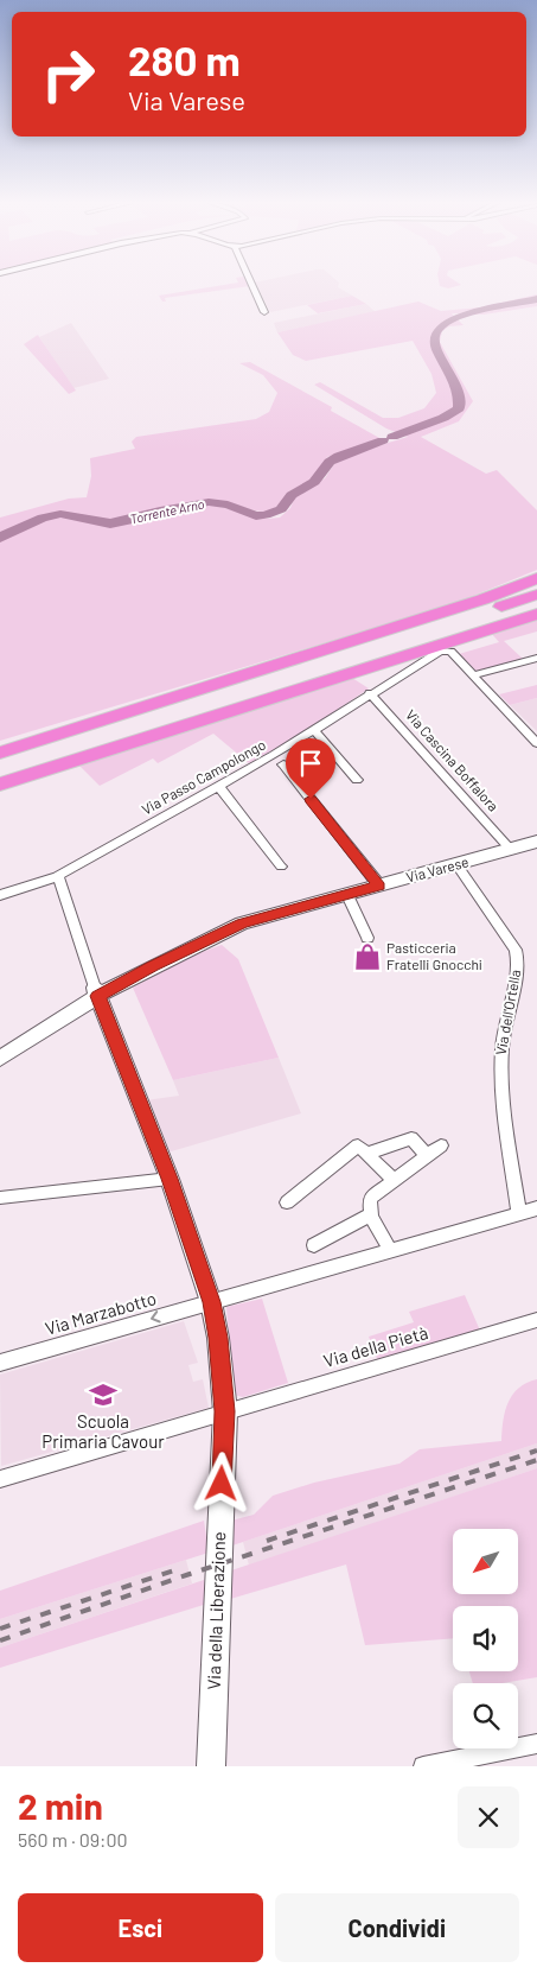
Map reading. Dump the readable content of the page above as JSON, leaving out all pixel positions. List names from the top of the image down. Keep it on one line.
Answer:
{"streets":{"main road":["Via Varese","Via della Liberazione"],"street":["Via Cascina Boffalora","Via Passo Campolongo","Via dell'Ortella","Via Marzabotto","Via della Pietà"]},"crossings":[["Via Cascina Boffalora","Via Passo Campolongo"],["Via Cascina Boffalora","Via Varese"],["Via Varese","Via dell'Ortella"],["Via Varese","Via della Liberazione"],["Via Marzabotto","Via della Liberazione"],["Via della Pietà","Via della Liberazione"]],"one_way":["Via Marzabotto"],"water":["Torrente Arno"],"places":{"shop":["Pasticceria Fratelli Gnocchi"],"school or university":["Scuola Primaria Cavour"]},"north":"bottom left","page":{"turn":["280 m","Via Varese"],"heading":["2 min","560 m · 09:00"],"buttons":["Esci","Condividi"]}}
